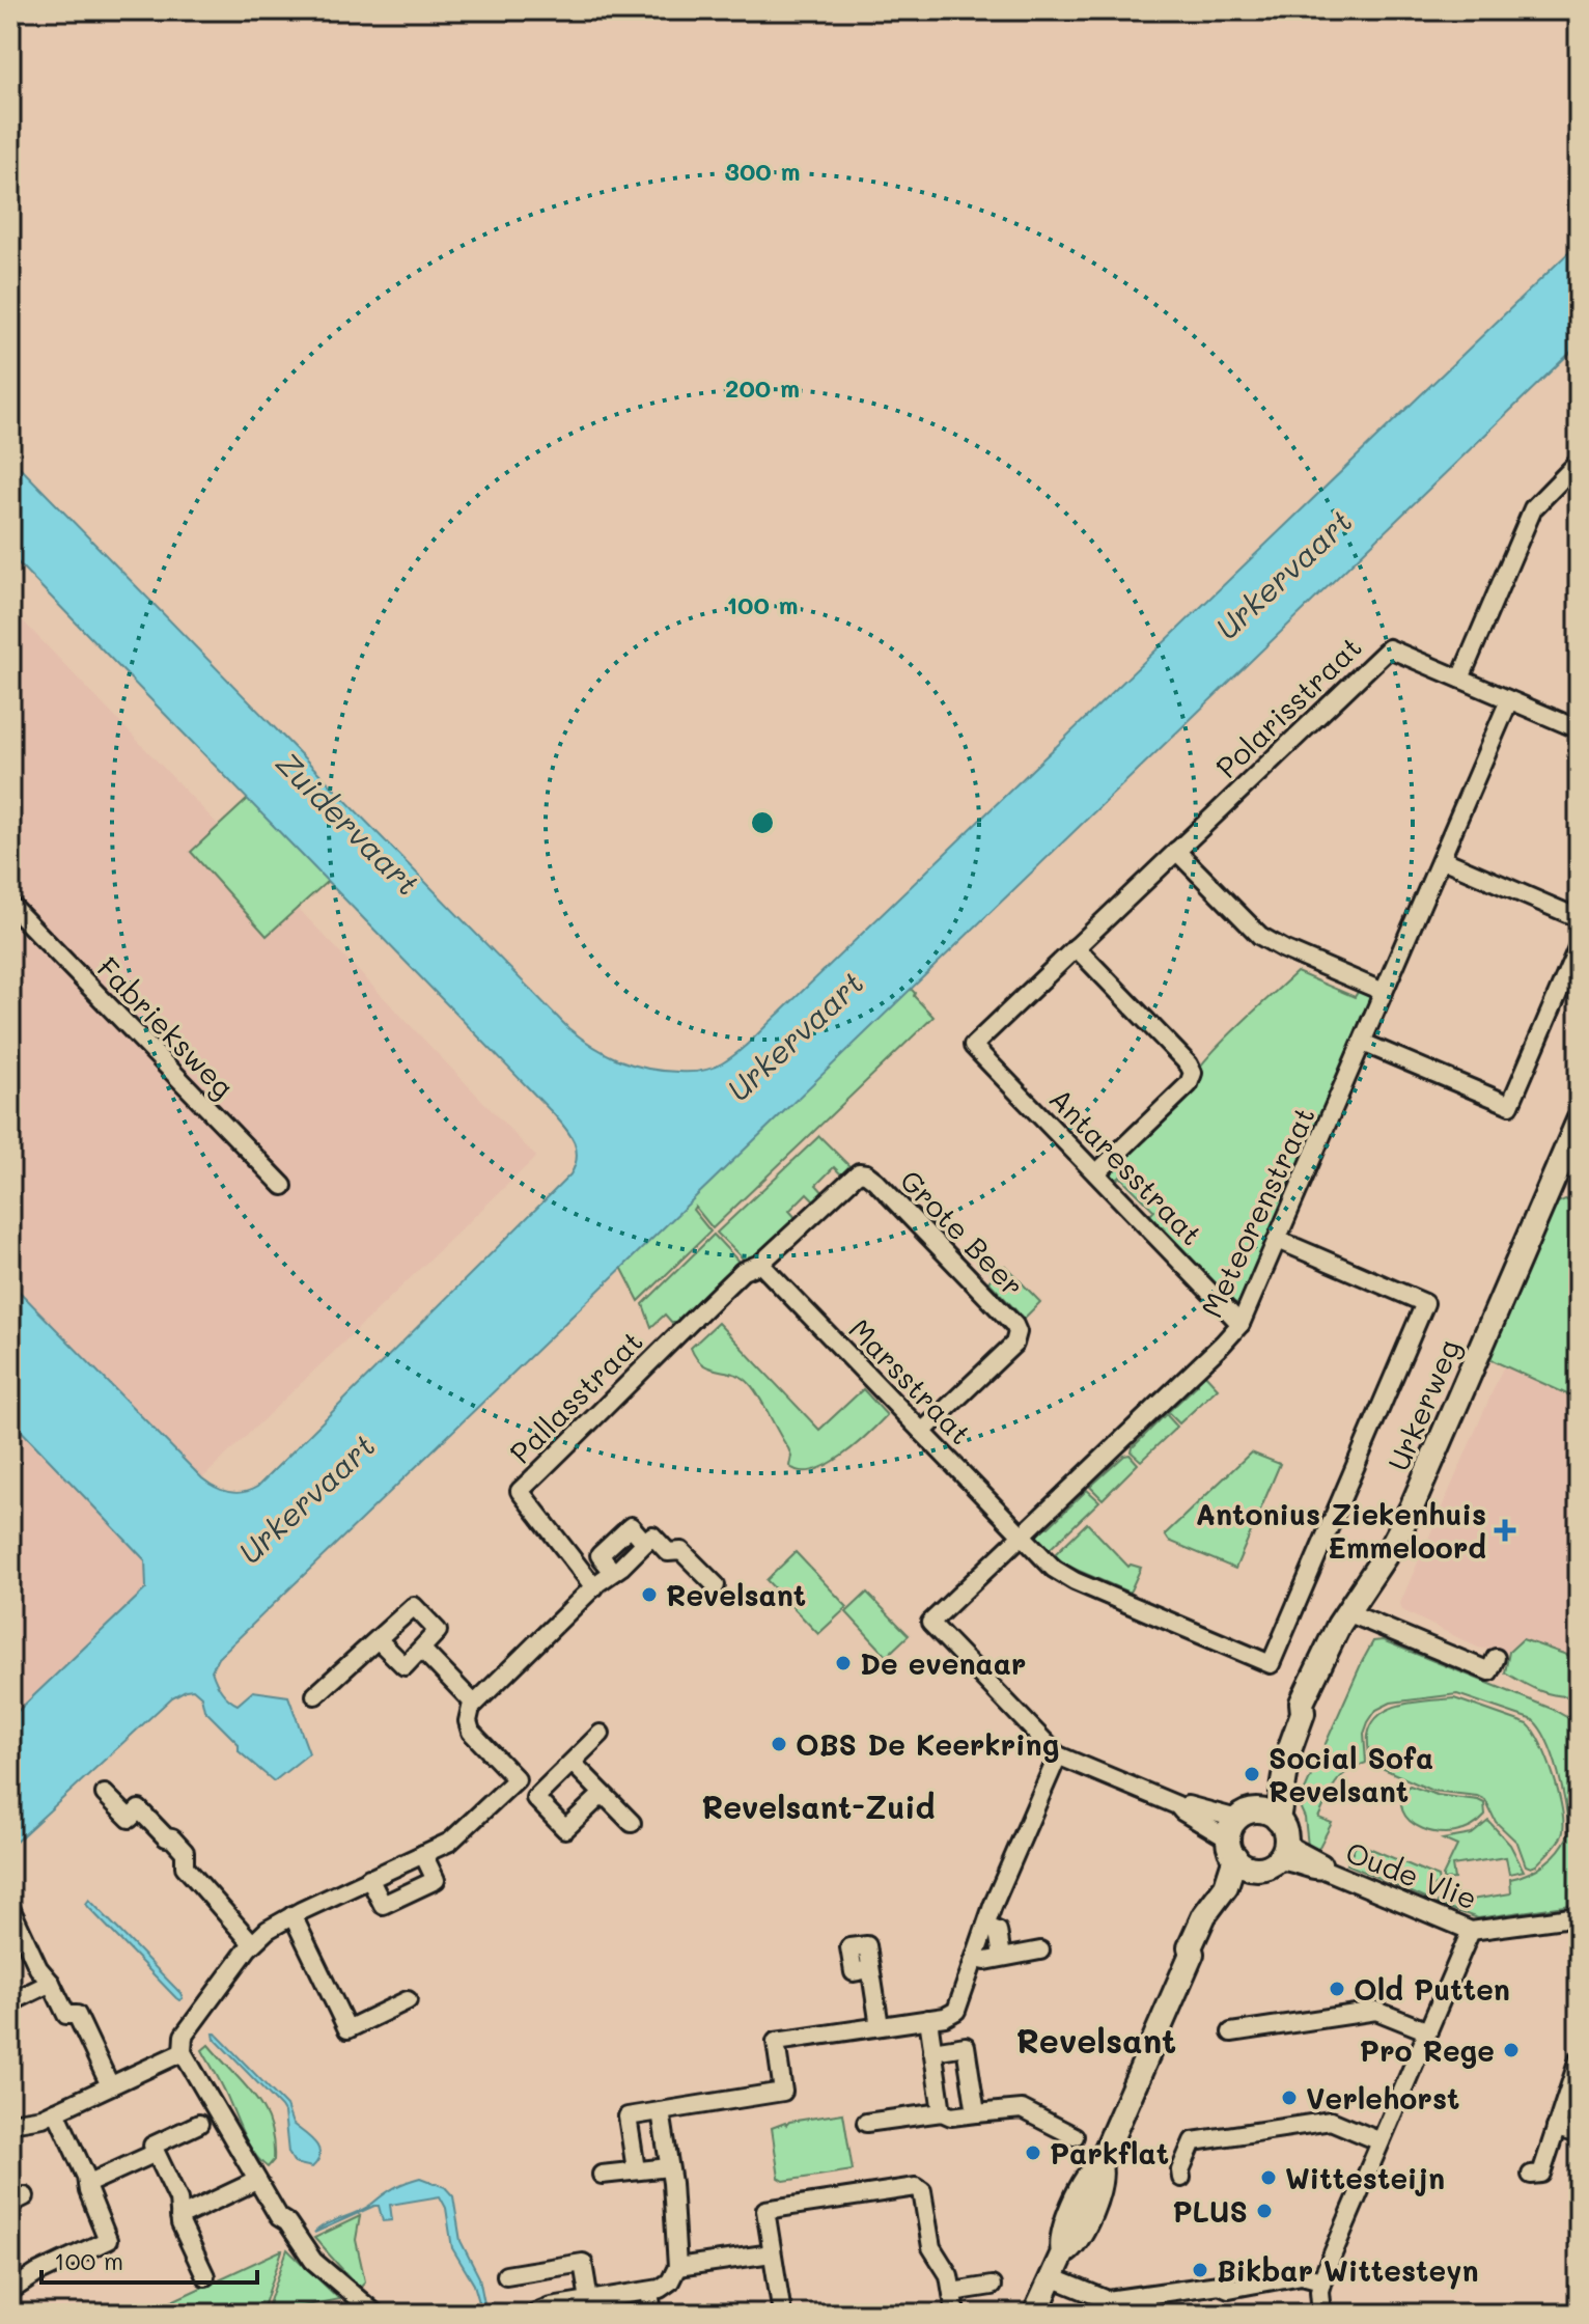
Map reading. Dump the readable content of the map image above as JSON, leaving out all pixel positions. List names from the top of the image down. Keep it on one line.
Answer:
{"streets":{"main road":["Urkerweg"],"street":["Polarisstraat","Fabrieksweg","Antaresstraat","Meteorenstraat","Grote Beer","Marsstraat","Pallasstraat","Oude Vlie"]},"crossings":[["Polarisstraat","Antaresstraat"],["Polarisstraat","Meteorenstraat"],["Antaresstraat","Meteorenstraat"],["Meteorenstraat","Marsstraat"],["Meteorenstraat","Oude Vlie"],["Grote Beer","Marsstraat"],["Grote Beer","Pallasstraat"],["Marsstraat","Pallasstraat"],["Urkerweg","Oude Vlie"]],"districts":["Revelsant-Zuid","Revelsant"],"water":["Urkervaart","Zuidervaart"],"places":{"health":["Antonius Ziekenhuis Emmeloord"],"other":["Revelsant","De evenaar","OBS De Keerkring","Social Sofa Revelsant","Old Putten","Pro Rege","Verlehorst","Parkflat","Wittesteijn","PLUS","Bikbar Wittesteyn"]},"scale_bar":"100 m","rings":["300 m","200 m","100 m"]}
